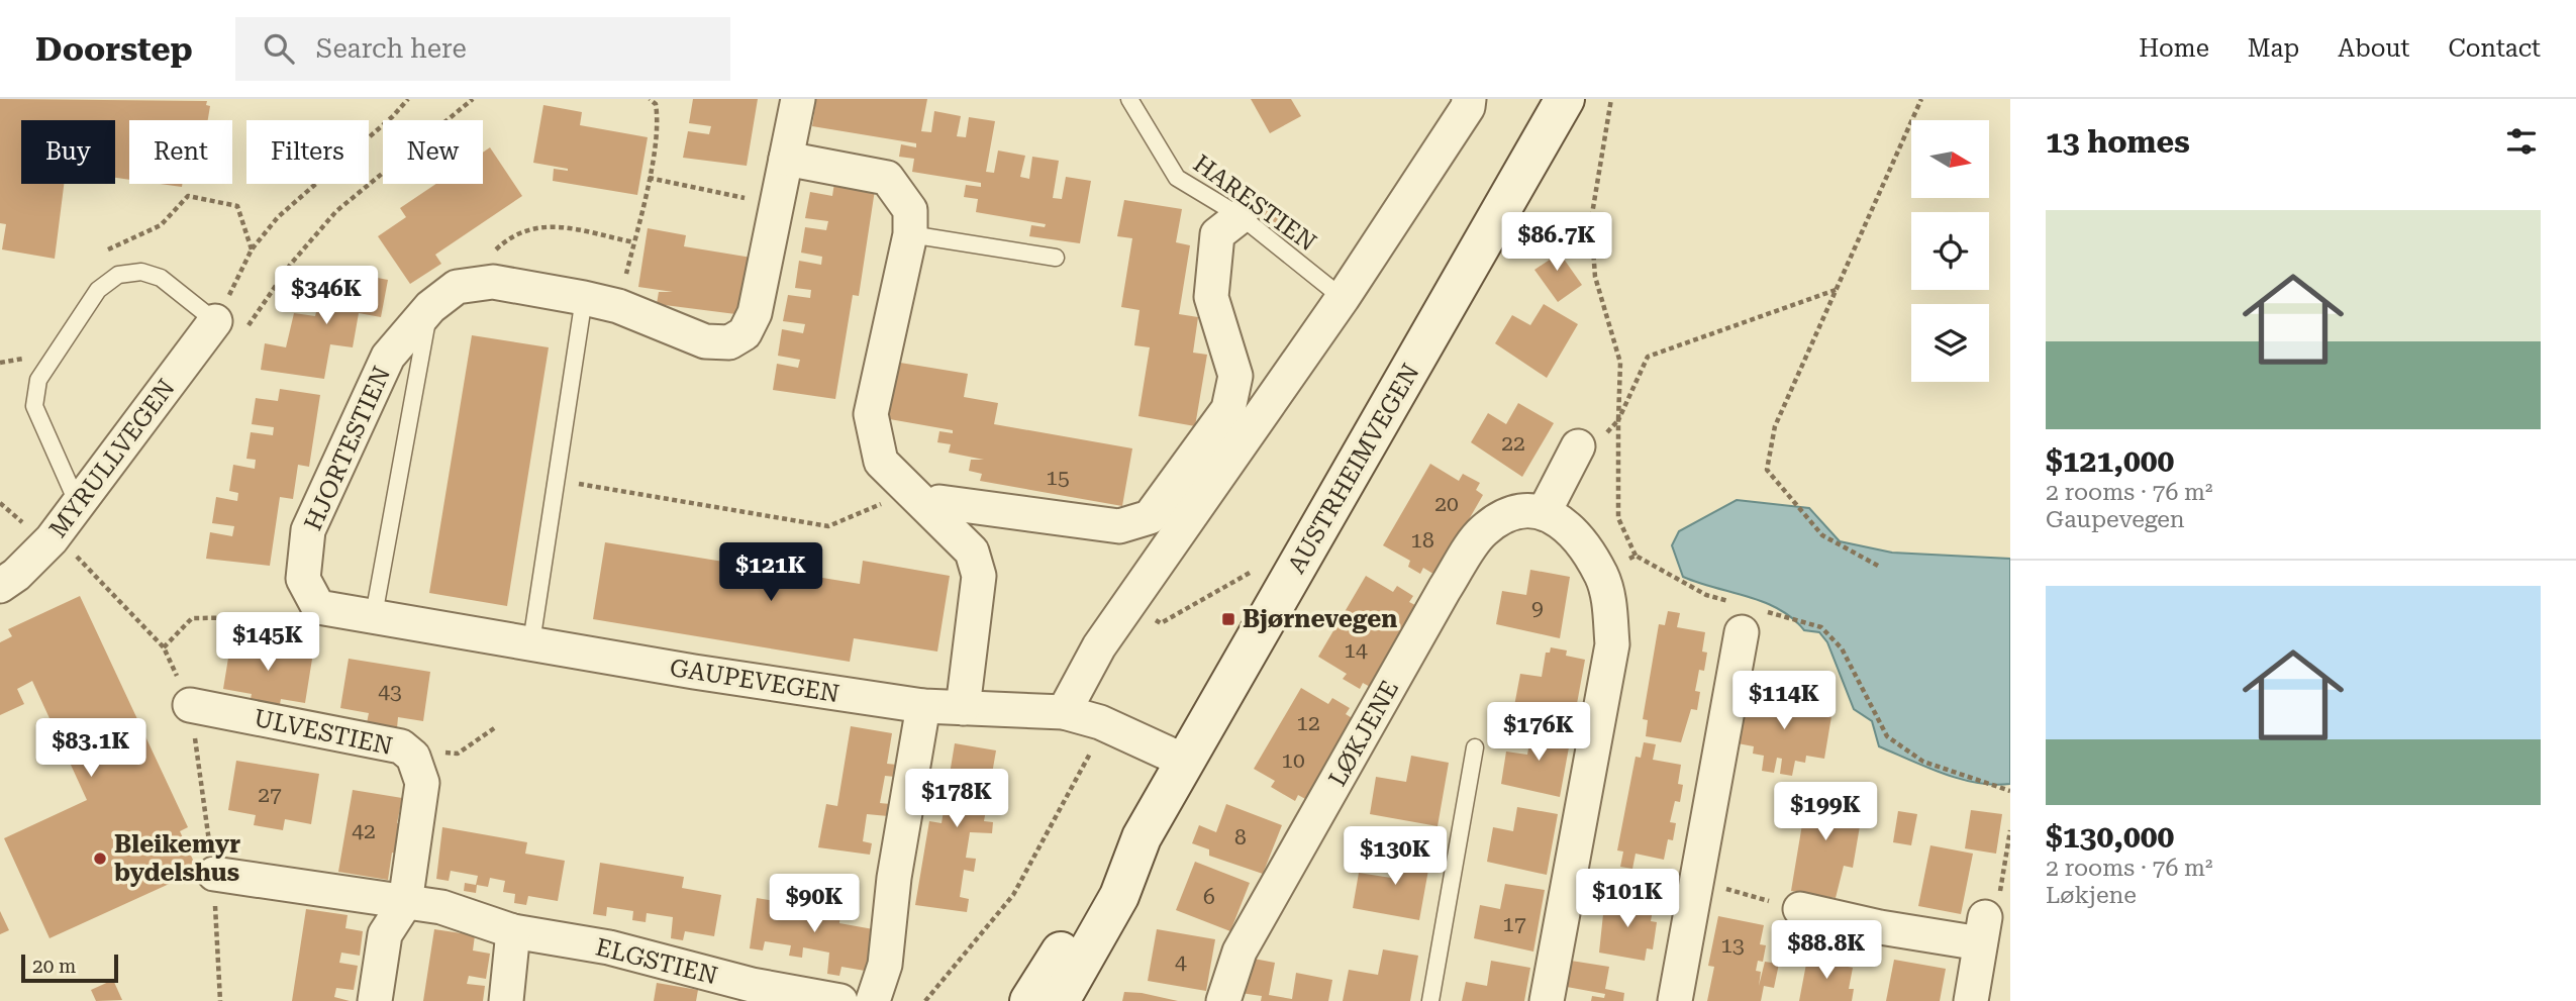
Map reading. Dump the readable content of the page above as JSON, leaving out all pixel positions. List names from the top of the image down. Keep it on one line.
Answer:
{"streets":{"main road":["AUSTRHEIMVEGEN"],"street":["HJORTESTIEN","MYRULLVEGEN","GAUPEVEGEN","ULVESTIEN","LØKJENE","ELGSTIEN"],"lane":["HARESTIEN"]},"crossings":[["HJORTESTIEN","GAUPEVEGEN"],["AUSTRHEIMVEGEN","GAUPEVEGEN"],["ULVESTIEN","ELGSTIEN"]],"places":{"transit":["Bjørnevegen"],"other":["Bleikemyr bydelshus"]},"house_numbers":["22","15","20","18","9","14","43","12","10","27","42","8","6","17","13","4"],"scale_bar":"20 m","north":"right","page":{"header":"Doorstep","search":"Search here","nav":["Home","Map","About","Contact"],"heading":"13 homes","chip":["Buy","Rent","Filters","New"],"list":[{"name":"$121,000","note":"2 rooms · 76 m² · Gaupevegen"},{"name":"$130,000","note":"2 rooms · 76 m² · Løkjene"}],"price":["$86.7K","$346K","$121K","$145K","$114K","$176K","$83.1K","$178K","$199K","$130K","$101K","$90K","$88.8K"],"scale":"20 m"}}
